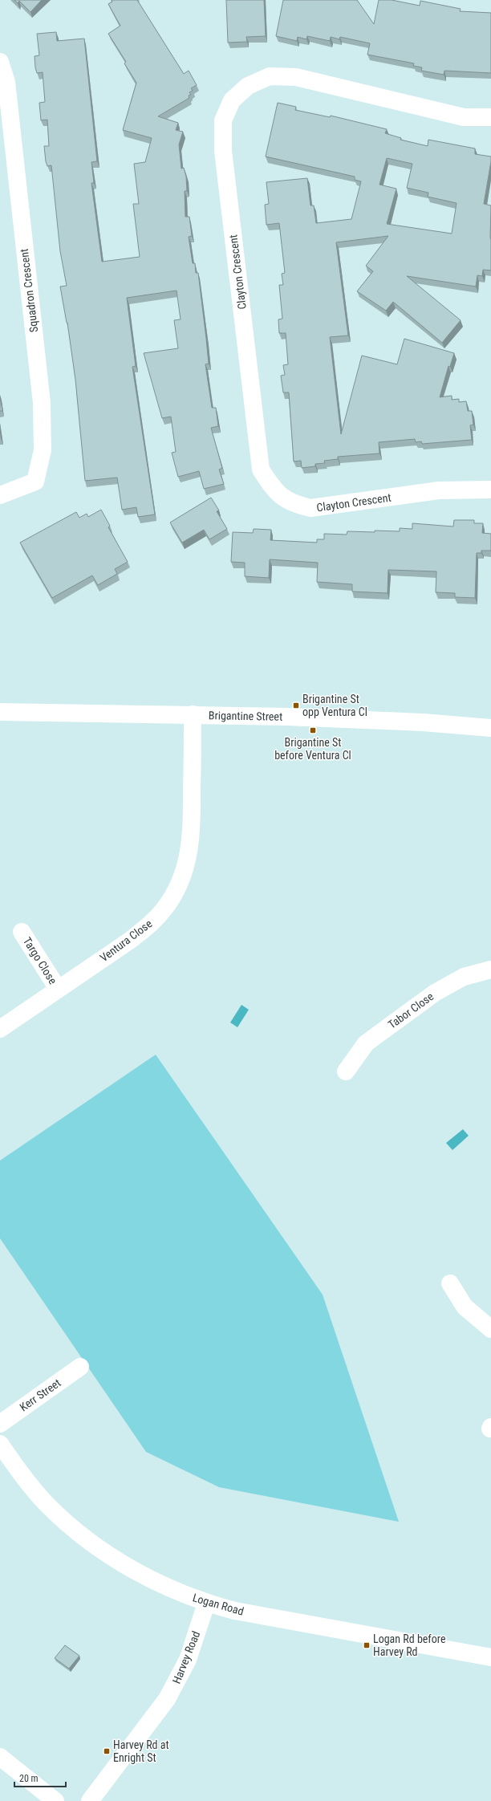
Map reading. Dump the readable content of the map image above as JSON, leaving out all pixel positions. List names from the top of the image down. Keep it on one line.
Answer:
{"streets":{"street":["Clayton Crescent","Squadron Crescent","Brigantine Street","Ventura Close","Targo Close","Tabor Close","Kerr Street","Logan Road","Harvey Road"]},"crossings":[["Brigantine Street","Ventura Close"],["Ventura Close","Targo Close"],["Logan Road","Harvey Road"]],"places":{"transit":["Brigantine St opp Ventura Cl","Brigantine St before Ventura Cl","Logan Rd before Harvey Rd","Harvey Rd at Enright St"]},"scale_bar":"20 m"}
